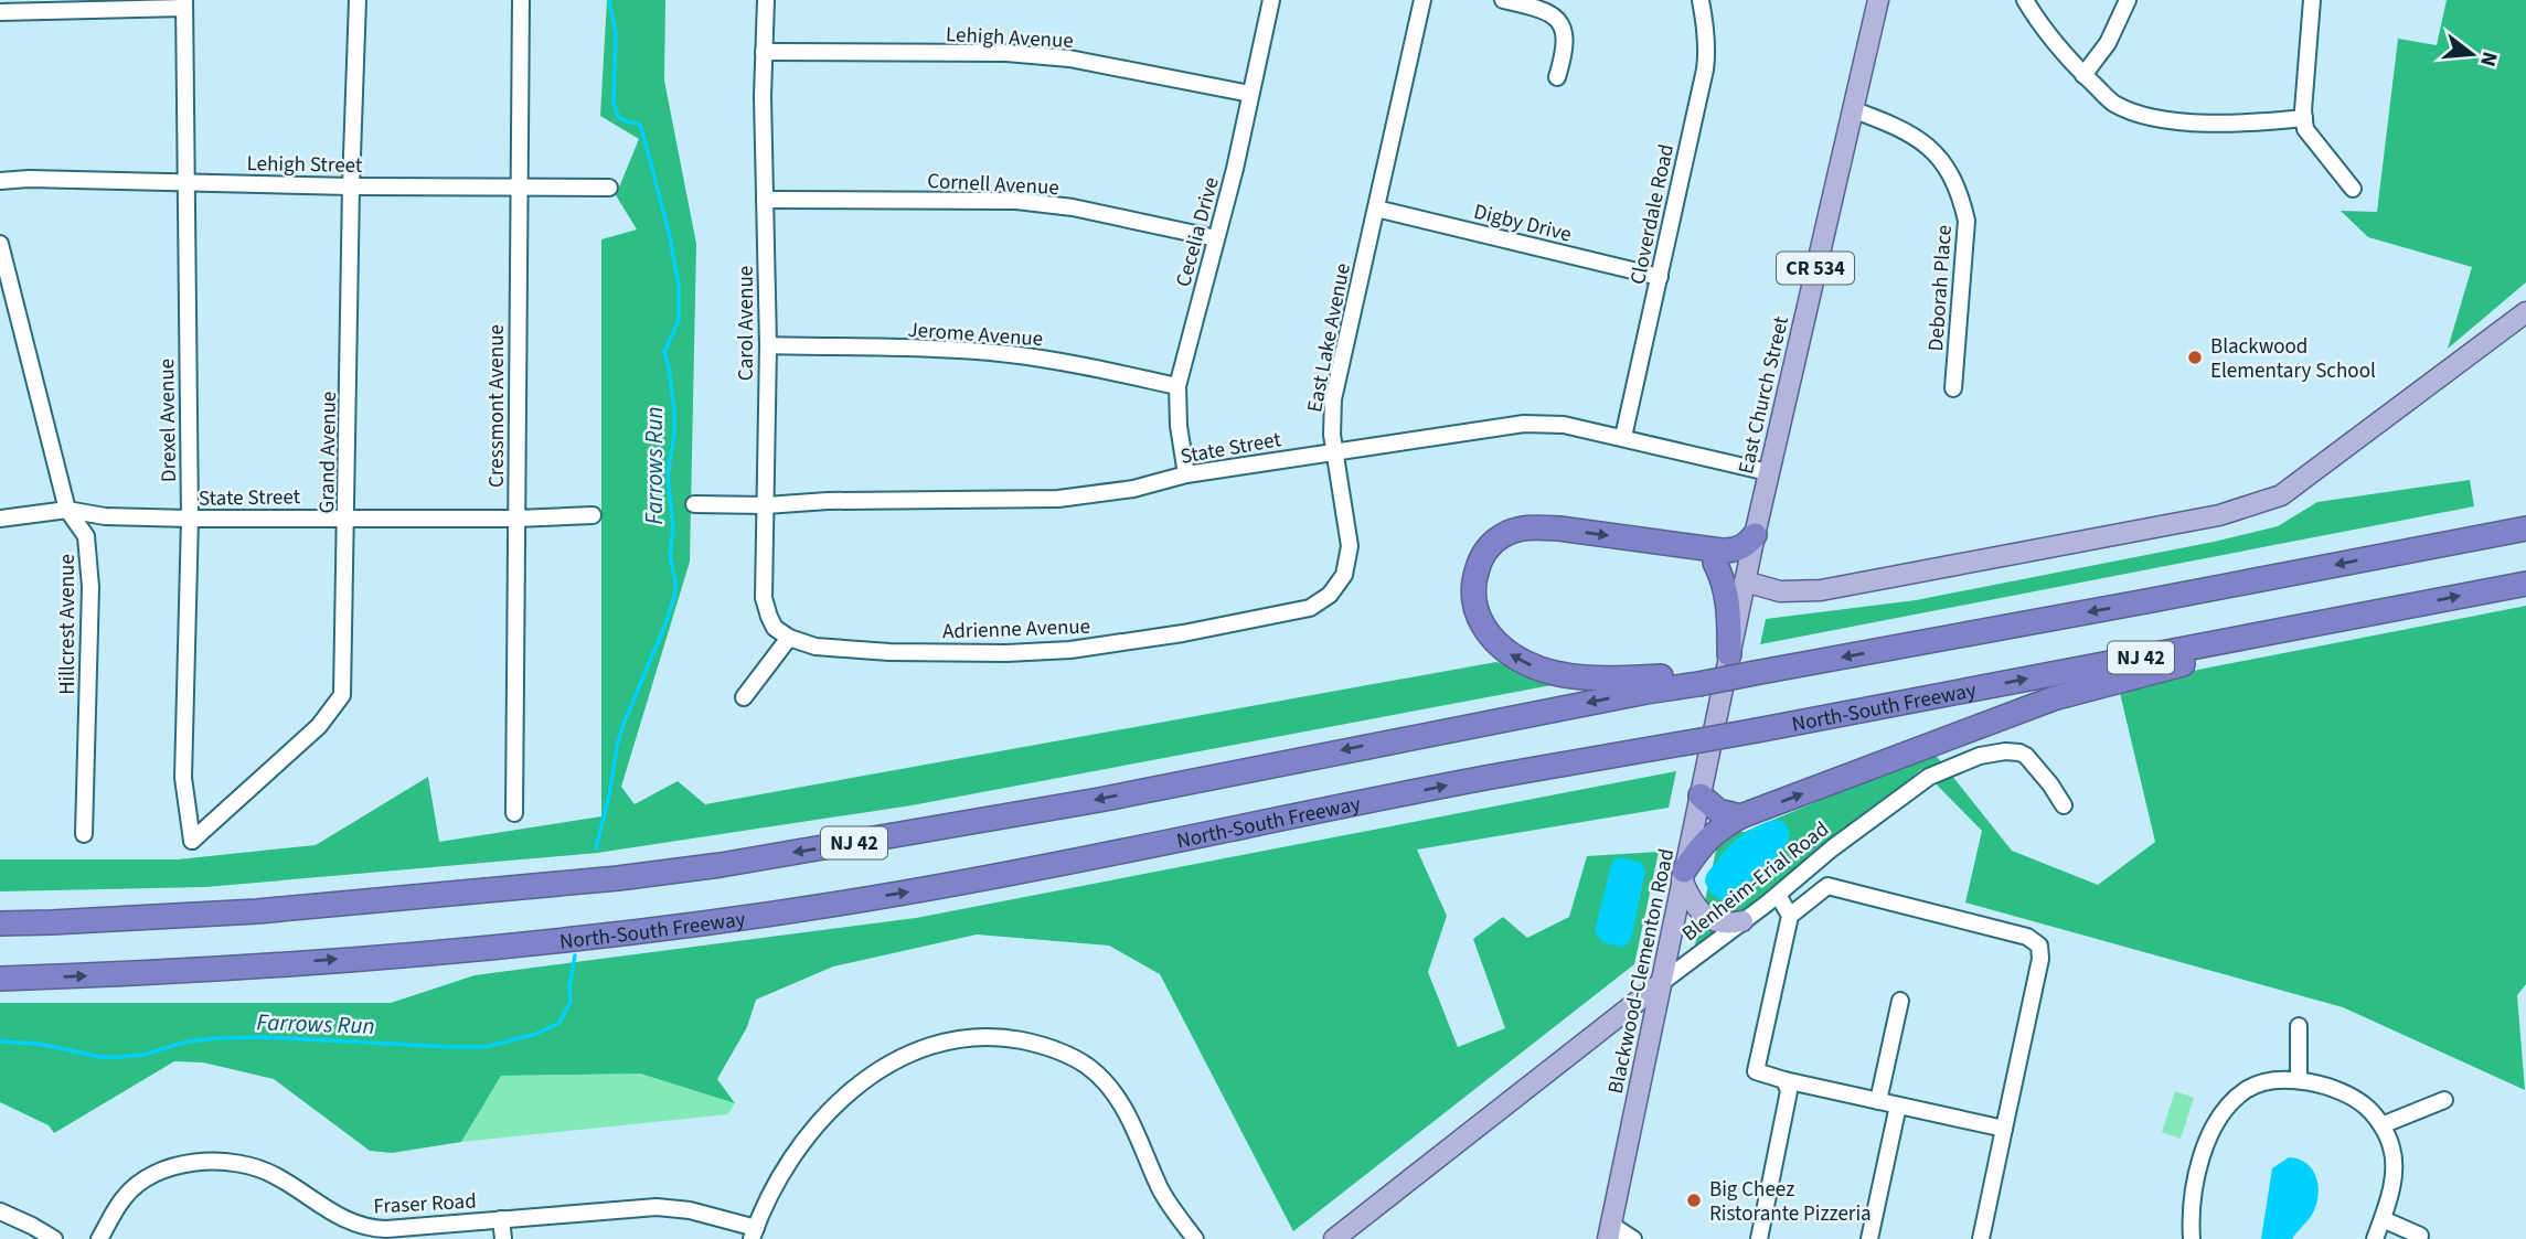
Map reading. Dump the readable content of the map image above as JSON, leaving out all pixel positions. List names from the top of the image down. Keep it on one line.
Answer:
{"streets":{"highway":["NJ 42","North-South Freeway"],"main road":["CR 534","East Church Street","Blenheim-Erial Road","Blackwood-Clementon Road"],"street":["Lehigh Avenue","Lehigh Street","Cornell Avenue","Cloverdale Road","Digby Drive","Cecelia Drive","Deborah Place","Carol Avenue","Jerome Avenue","East Lake Avenue","Cressmont Avenue","Drexel Avenue","State Street","Grand Avenue","Hillcrest Avenue","Adrienne Avenue","Fraser Road"]},"crossings":[["Lehigh Avenue","Cecelia Drive"],["Lehigh Avenue","Carol Avenue"],["Lehigh Street","Cressmont Avenue"],["Lehigh Street","Drexel Avenue"],["Lehigh Street","Grand Avenue"],["Cornell Avenue","Cecelia Drive"],["Cornell Avenue","Carol Avenue"],["Cloverdale Road","Digby Drive"],["Cloverdale Road","State Street"],["Digby Drive","East Lake Avenue"],["Cecelia Drive","Jerome Avenue"],["Cecelia Drive","State Street"],["Deborah Place","East Church Street"],["Carol Avenue","Jerome Avenue"],["Carol Avenue","State Street"],["Carol Avenue","Adrienne Avenue"],["East Lake Avenue","State Street"],["East Lake Avenue","Adrienne Avenue"],["East Church Street","State Street"],["East Church Street","Blackwood-Clementon Road"],["Cressmont Avenue","State Street"],["Drexel Avenue","State Street"],["Drexel Avenue","Grand Avenue"],["State Street","Grand Avenue"],["State Street","Hillcrest Avenue"],["Blenheim-Erial Road","Blackwood-Clementon Road"]],"water":["Farrows Run"],"places":["Blackwood Elementary School","Big Cheez Ristorante Pizzeria"],"north":"right"}
